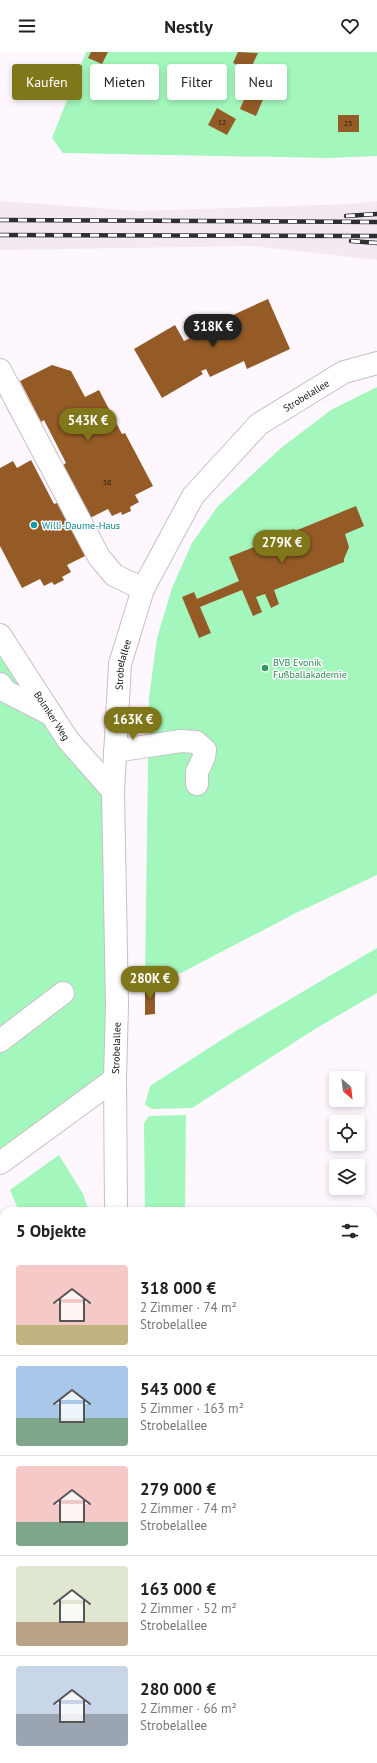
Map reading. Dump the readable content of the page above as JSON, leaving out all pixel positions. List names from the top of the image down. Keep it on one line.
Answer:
{"streets":{"street":["Strobelallee","Bolmker Weg"]},"crossings":[["Strobelallee","Bolmker Weg"]],"places":["Willi-Daume-Haus","BVB Evonik Fußballakademie"],"house_numbers":["12","25","58"],"north":"bottom right","page":{"header":"Nestly","chip":["Kaufen","Mieten","Filter","Neu"],"price":["318K €","543K €","279K €","163K €","280K €"],"heading":"5 Objekte","list":[{"name":"318 000 €","note":"2 Zimmer · 74 m² · Strobelallee"},{"name":"543 000 €","note":"5 Zimmer · 163 m² · Strobelallee"},{"name":"279 000 €","note":"2 Zimmer · 74 m² · Strobelallee"},{"name":"163 000 €","note":"2 Zimmer · 52 m² · Strobelallee"},{"name":"280 000 €","note":"2 Zimmer · 66 m² · Strobelallee"}]}}
